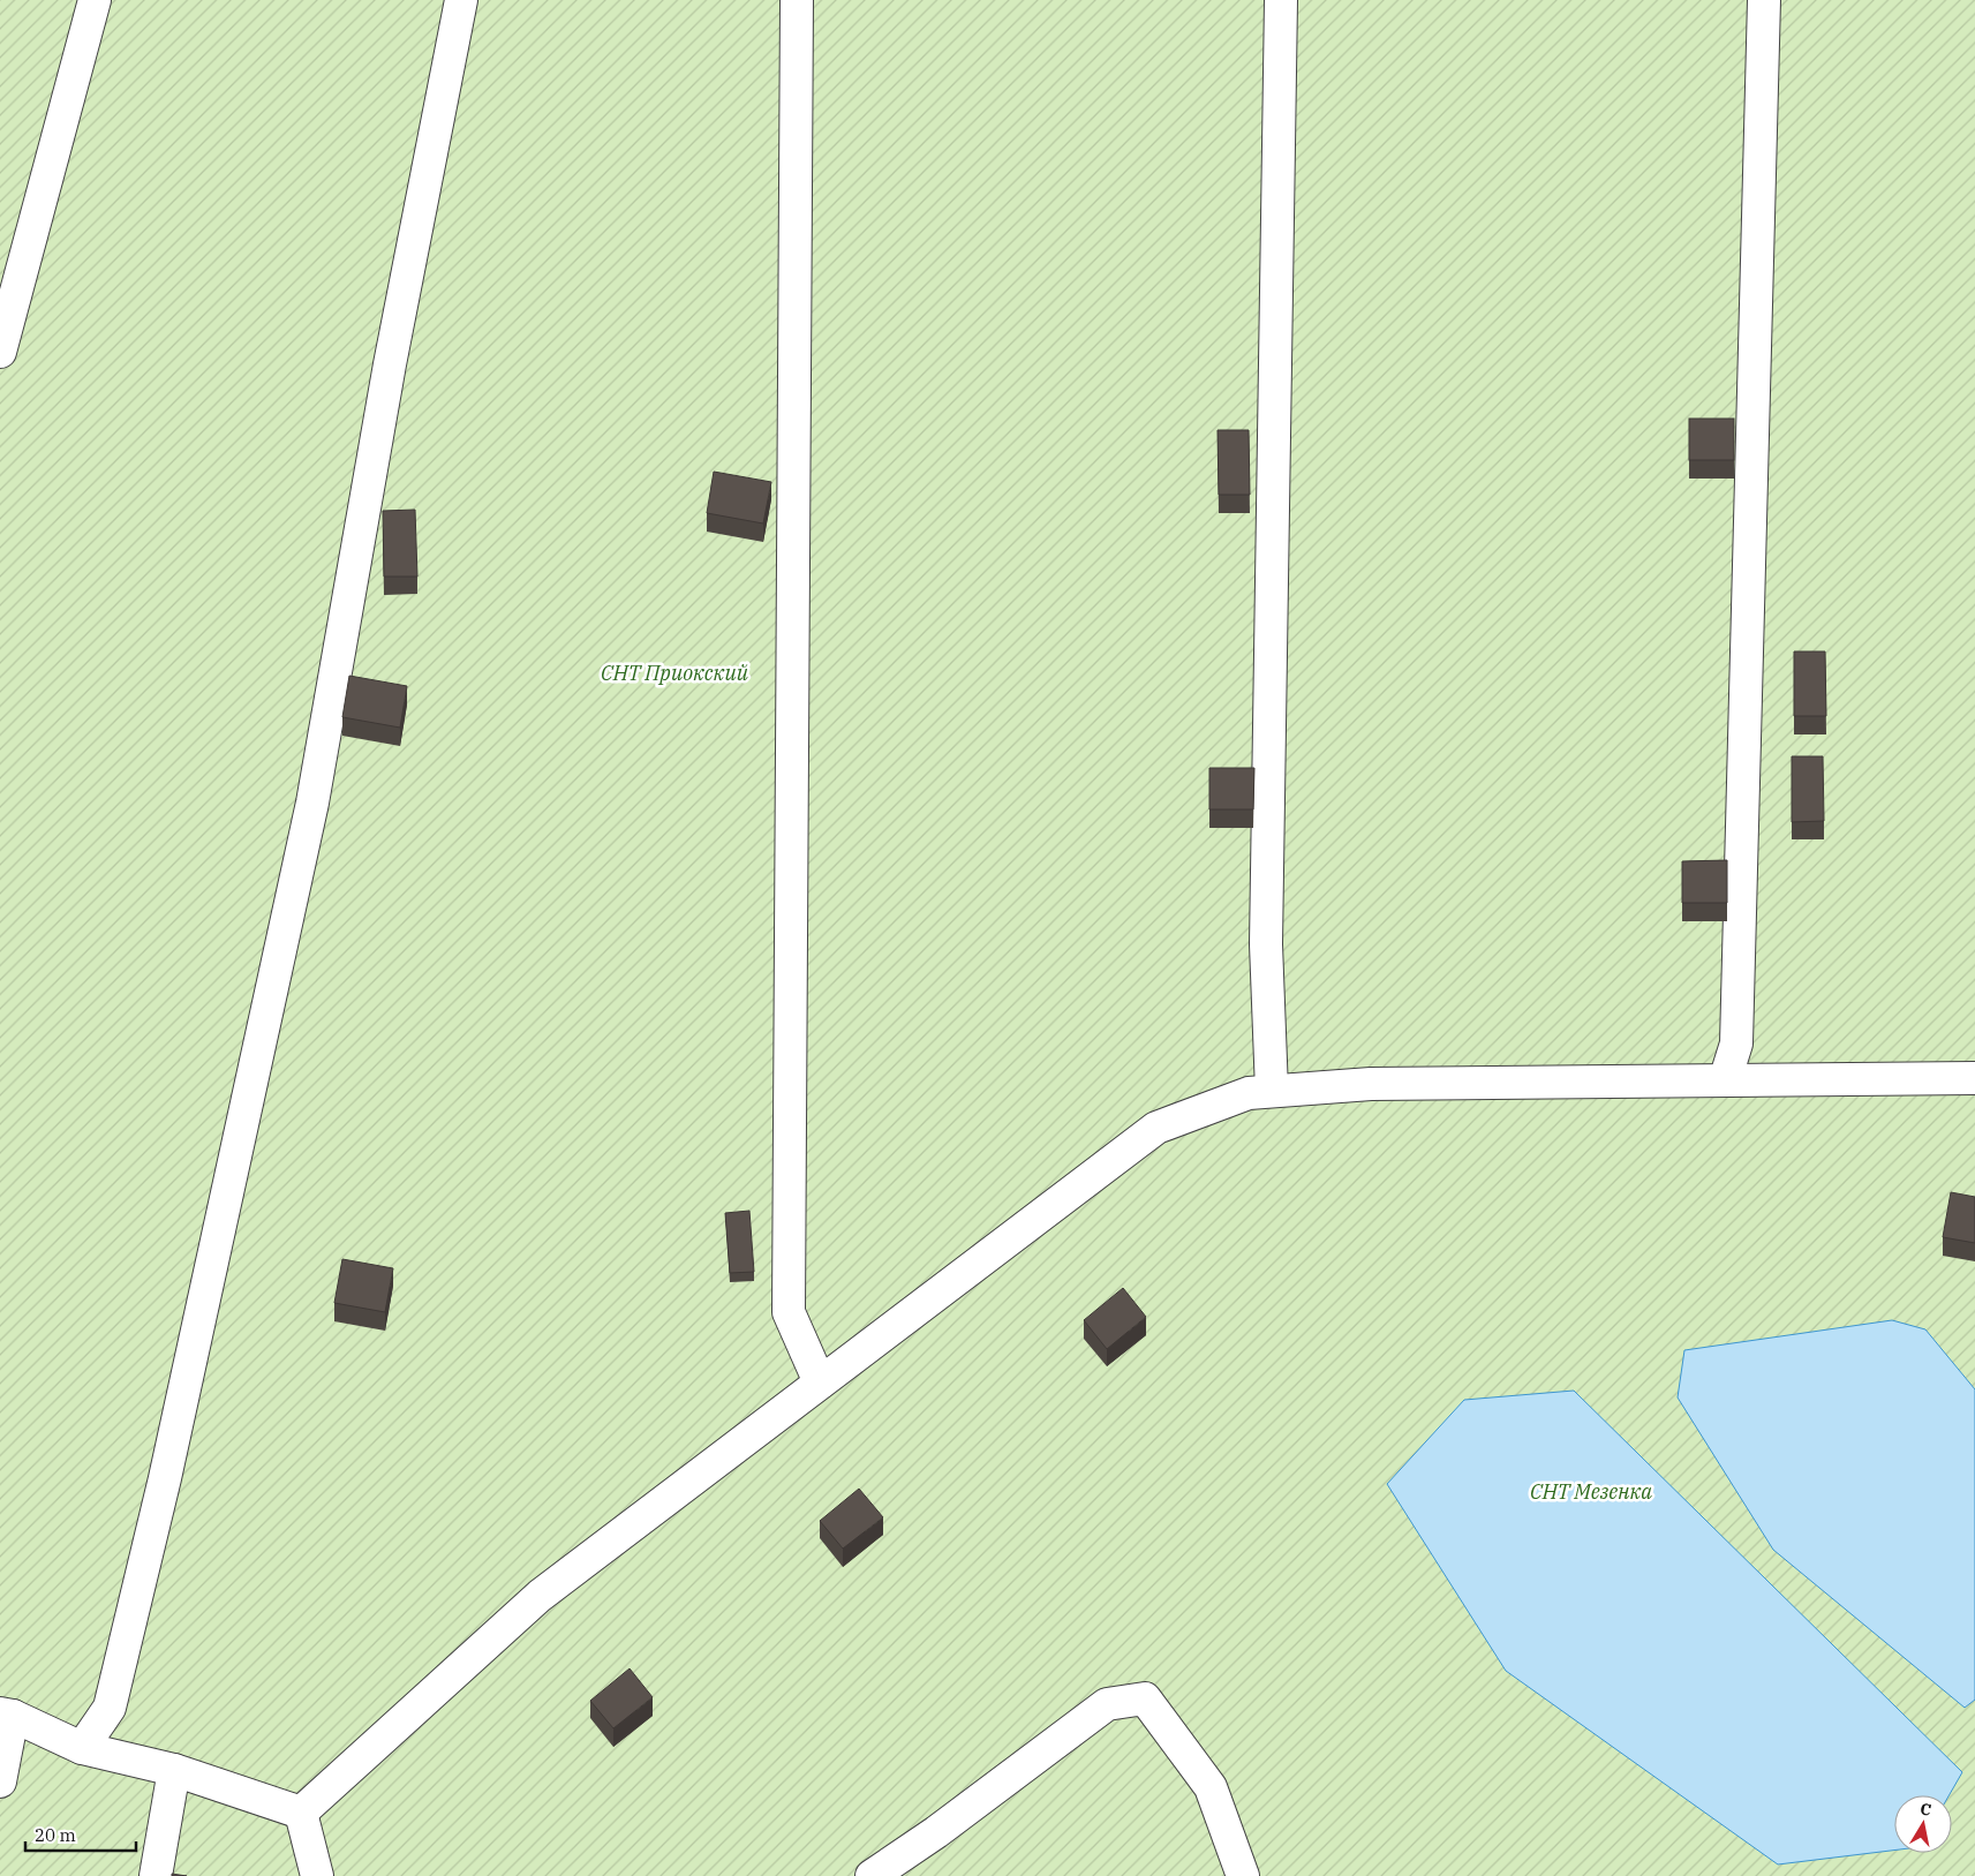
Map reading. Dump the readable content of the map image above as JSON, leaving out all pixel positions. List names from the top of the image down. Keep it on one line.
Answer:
{"parks":["СНТ Приокский","СНТ Мезенка"],"scale_bar":"20 m","north":"top"}
